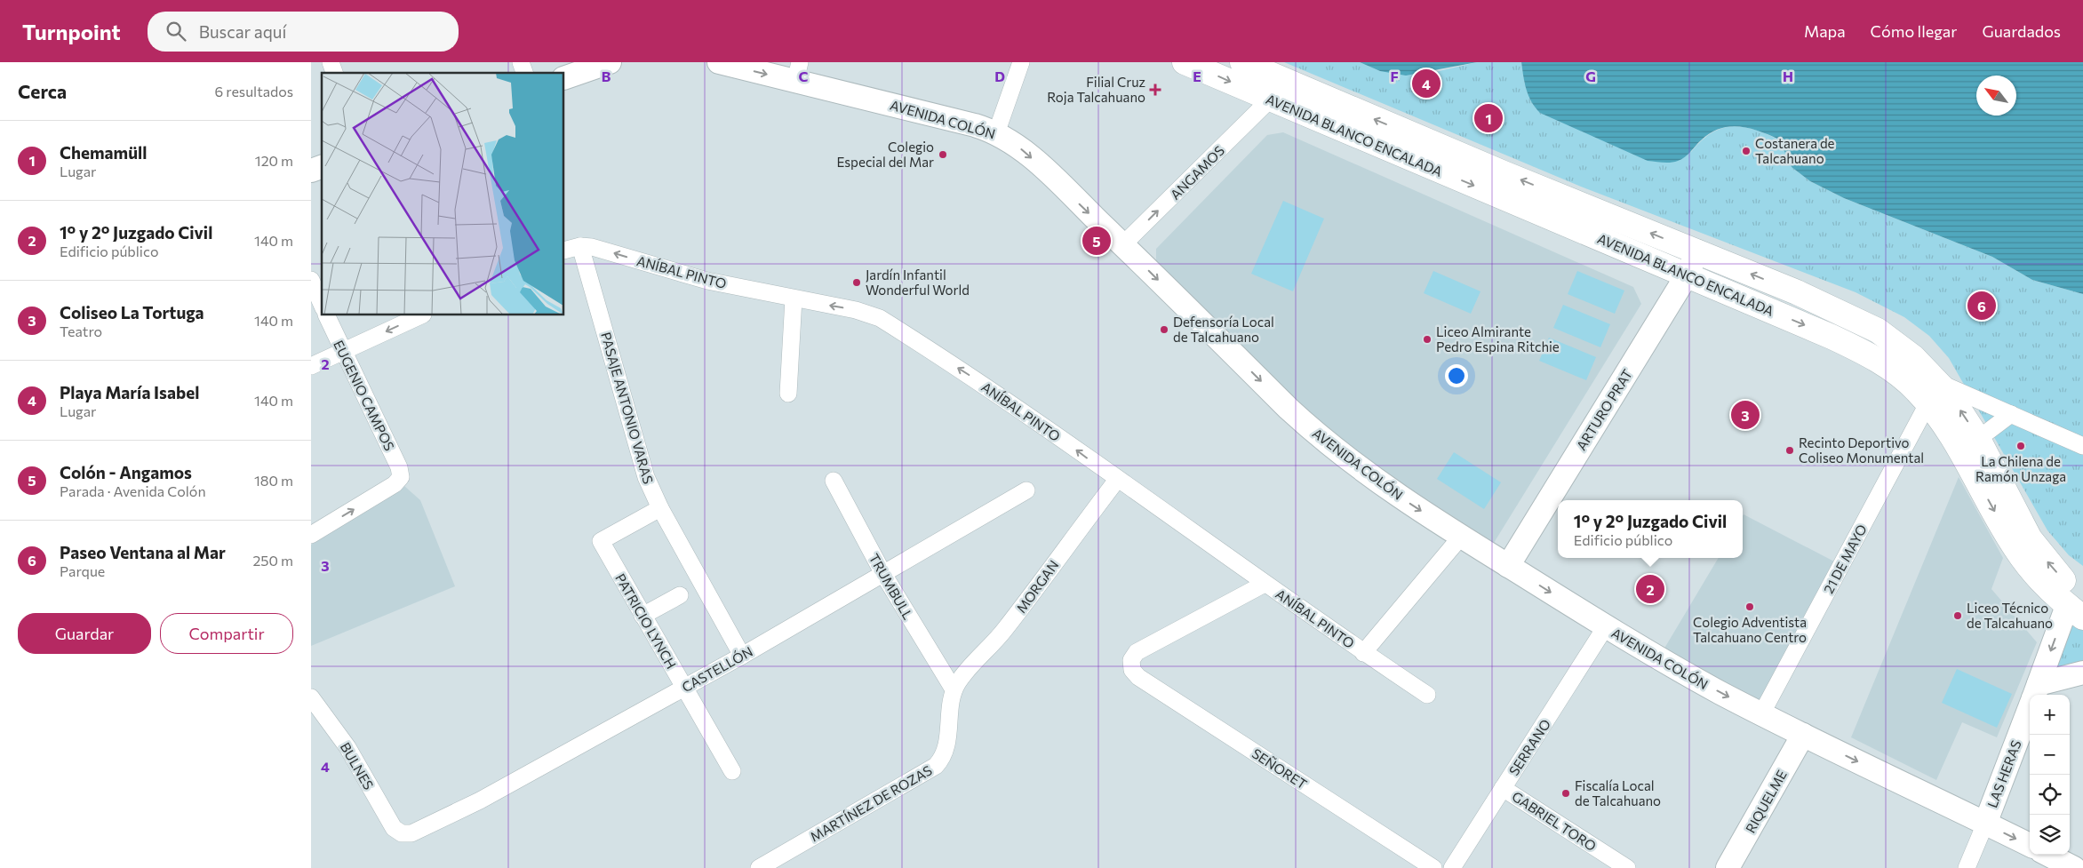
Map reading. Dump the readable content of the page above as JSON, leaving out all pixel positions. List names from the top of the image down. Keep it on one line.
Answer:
{"streets":{"main road":["AVENIDA COLÓN","AVENIDA BLANCO ENCALADA","ARTURO PRAT","LAS HERAS","RIQUELME"],"street":["ANGAMOS","ANÍBAL PINTO","EUGENIO CAMPOS","PASAJE ANTONIO VARAS","21 DE MAYO","TRUMBULL","MORGAN","PATRICIO LYNCH","CASTELLÓN","SERRANO","BULNES","SEÑORET","MARTÍNEZ DE ROZAS","GABRIEL TORO"]},"crossings":[["AVENIDA COLÓN","ANGAMOS"],["AVENIDA COLÓN","ARTURO PRAT"],["AVENIDA COLÓN","21 DE MAYO"],["AVENIDA COLÓN","SERRANO"],["AVENIDA COLÓN","LAS HERAS"],["AVENIDA COLÓN","RIQUELME"],["AVENIDA BLANCO ENCALADA","ANGAMOS"],["AVENIDA BLANCO ENCALADA","ARTURO PRAT"],["AVENIDA BLANCO ENCALADA","21 DE MAYO"],["AVENIDA BLANCO ENCALADA","LAS HERAS"],["ANÍBAL PINTO","PASAJE ANTONIO VARAS"],["ANÍBAL PINTO","MORGAN"],["ANÍBAL PINTO","SEÑORET"],["PASAJE ANTONIO VARAS","PATRICIO LYNCH"],["PASAJE ANTONIO VARAS","CASTELLÓN"],["TRUMBULL","MORGAN"],["TRUMBULL","CASTELLÓN"],["TRUMBULL","MARTÍNEZ DE ROZAS"],["MORGAN","MARTÍNEZ DE ROZAS"],["PATRICIO LYNCH","CASTELLÓN"],["CASTELLÓN","BULNES"],["SERRANO","GABRIEL TORO"]],"one_way":["AVENIDA COLÓN","ANGAMOS","ANÍBAL PINTO","LAS HERAS"],"places":{"health":["Filial Cruz Roja Talcahuano"],"other":["Costanera de Talcahuano","Colegio Especial del Mar","Jardín Infantil Wonderful World","Defensoría Local de Talcahuano","Liceo Almirante Pedro Espina Ritchie","La Chilena de Ramón Unzaga","Recinto Deportivo Coliseo Monumental","Colegio Adventista Talcahuano Centro","Liceo Técnico de Talcahuano","Fiscalía Local de Talcahuano"]},"north":"top left","page":{"header":"Turnpoint","search":"Buscar aquí","nav":["Mapa","Cómo llegar","Guardados"],"heading":["Cerca","6 resultados"],"pins":["4","1","5","6","3","2"],"list":[{"mark":"1","name":"Chemamüll","note":"Lugar","value":"120 m"},{"mark":"2","name":"1° y 2° Juzgado Civil","note":"Edificio público","value":"140 m"},{"mark":"3","name":"Coliseo La Tortuga","note":"Teatro","value":"140 m"},{"mark":"4","name":"Playa María Isabel","note":"Lugar","value":"140 m"},{"mark":"5","name":"Colón - Angamos","note":"Parada · Avenida Colón","value":"180 m"},{"mark":"6","name":"Paseo Ventana al Mar","note":"Parque","value":"250 m"}],"popup":["1° y 2° Juzgado Civil","Edificio público"],"buttons":["Guardar","Compartir"],"map_buttons":["+","−"]},"grid":{"columns":["B","C","D","E","F","G","H"],"rows":["2","3","4"]}}
